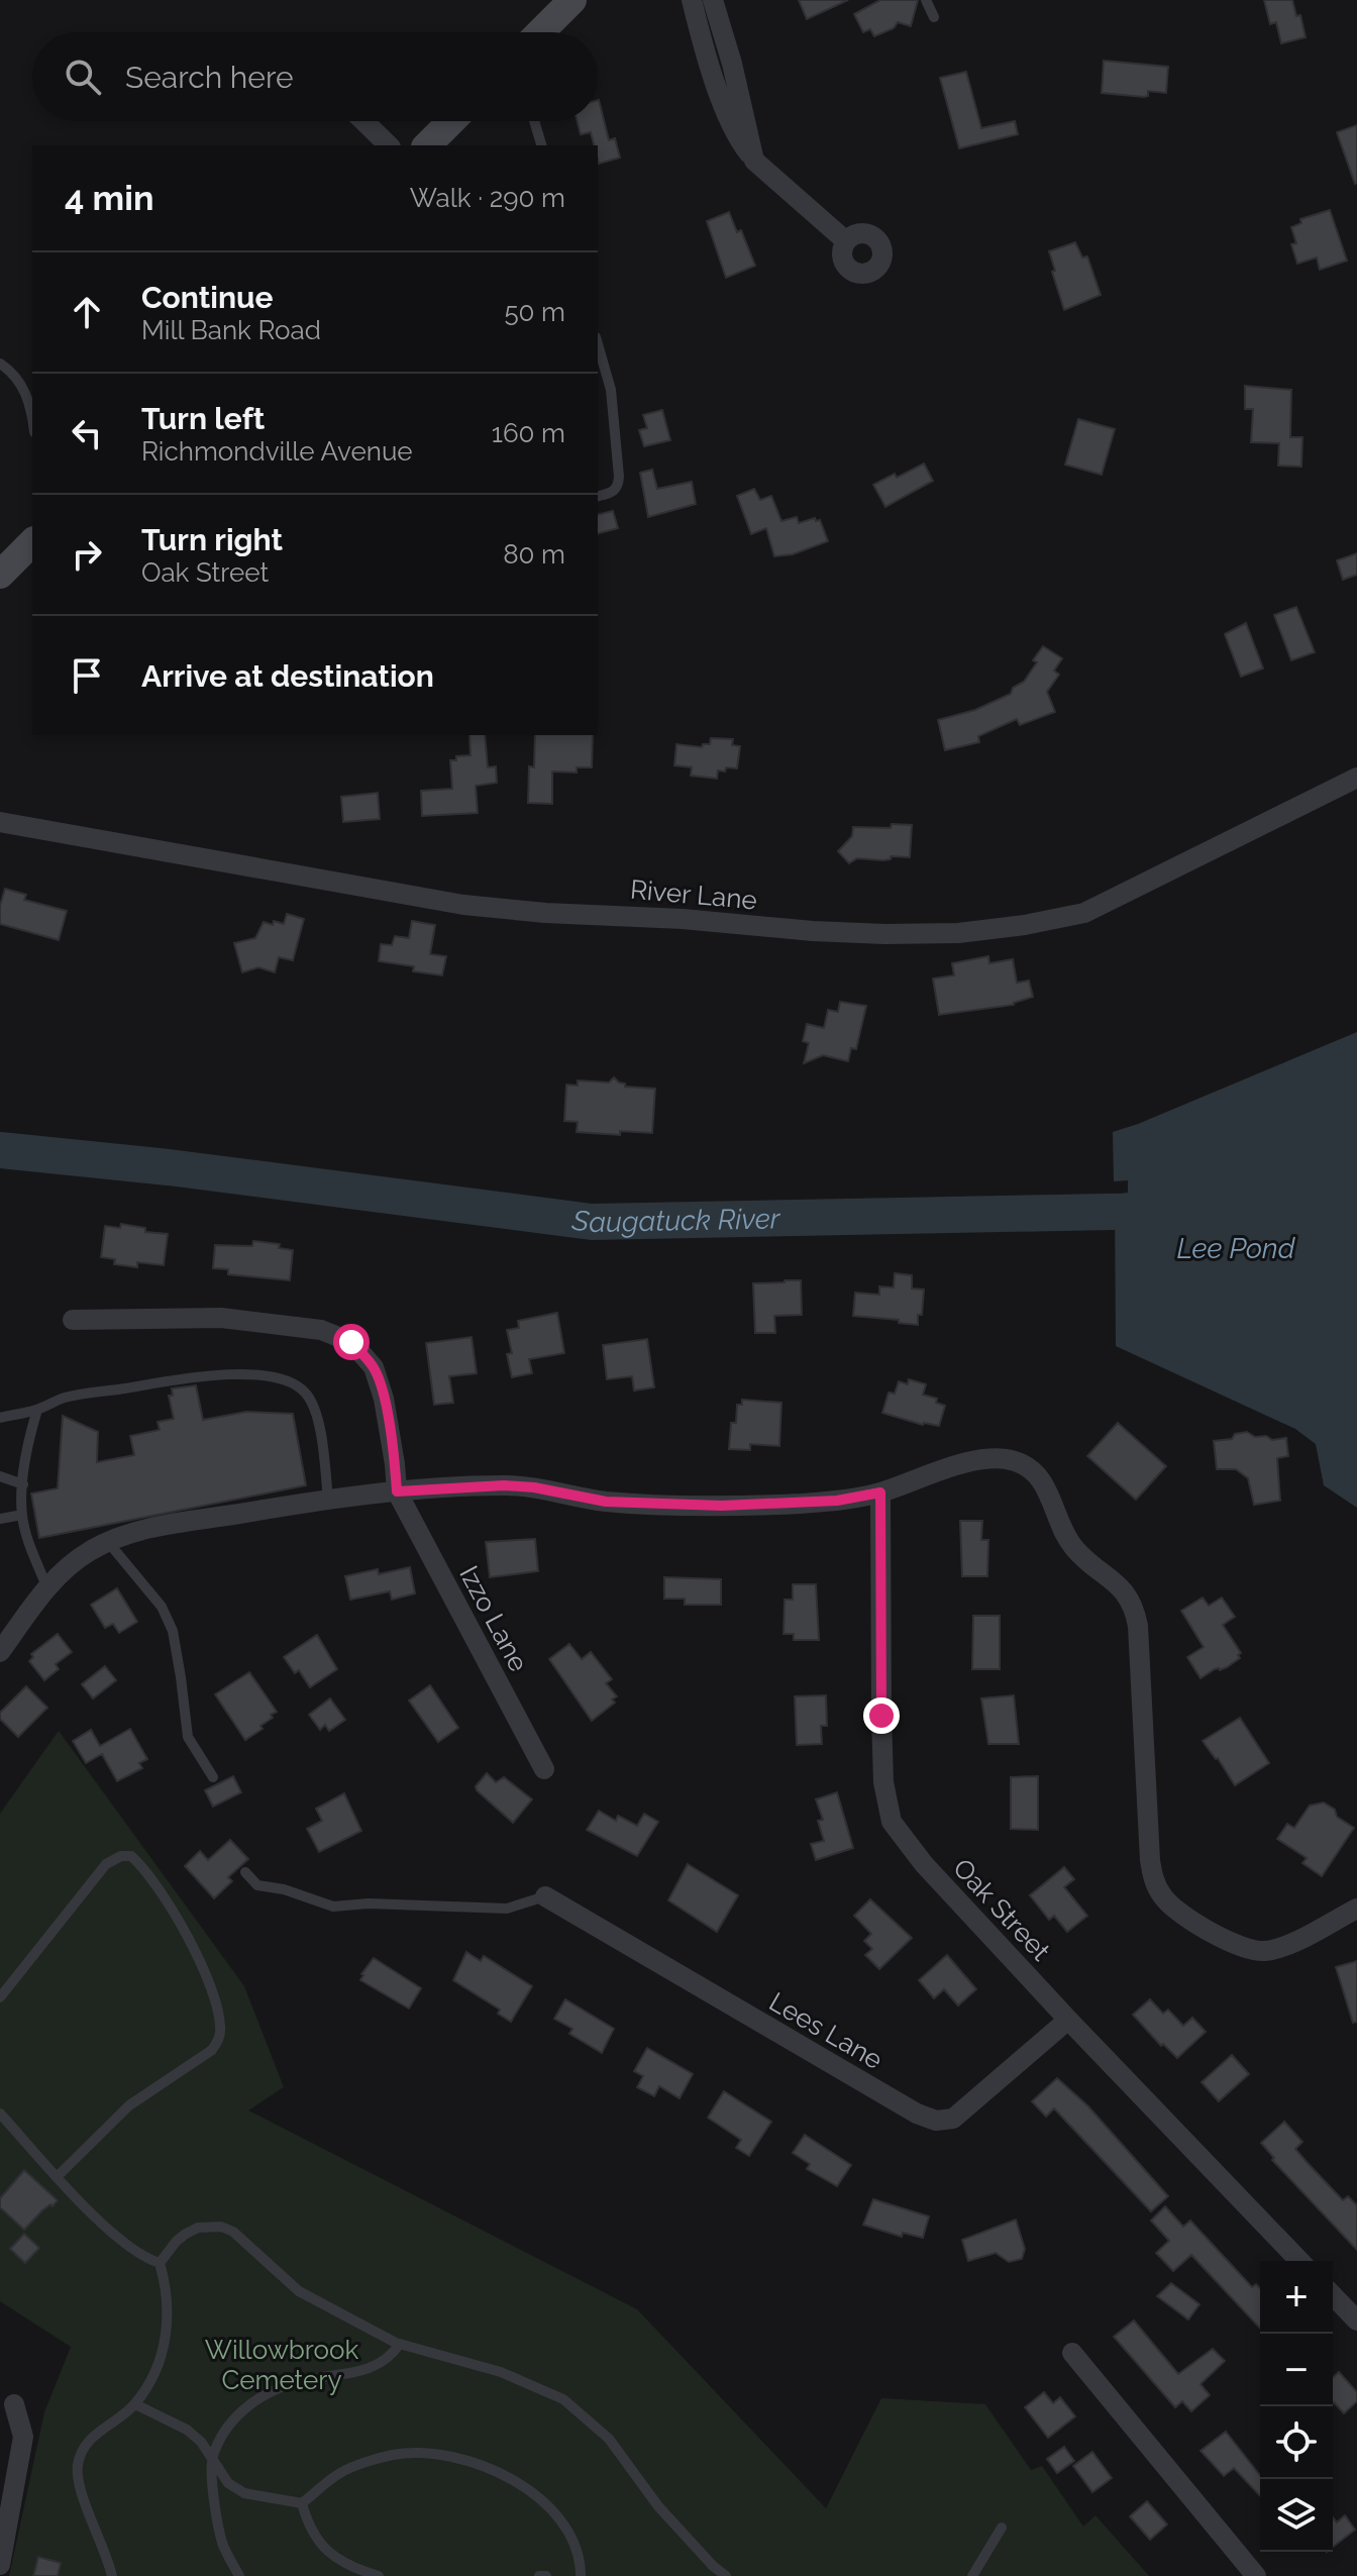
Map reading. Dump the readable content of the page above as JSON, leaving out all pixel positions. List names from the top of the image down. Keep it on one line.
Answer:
{"streets":{"street":["River Lane","Izzo Lane","Oak Street","Lees Lane"]},"crossings":[["Oak Street","Lees Lane"]],"water":["Saugatuck River","Lee Pond"],"parks":["Willowbrook Cemetery"],"page":{"search":"Search here","heading":["4 min","Walk · 290 m"],"list":[["Continue","Mill Bank Road","50 m"],["Turn left","Richmondville Avenue","160 m"],["Turn right","Oak Street","80 m"],"Arrive at destination"],"map_buttons":["+","−"]}}
